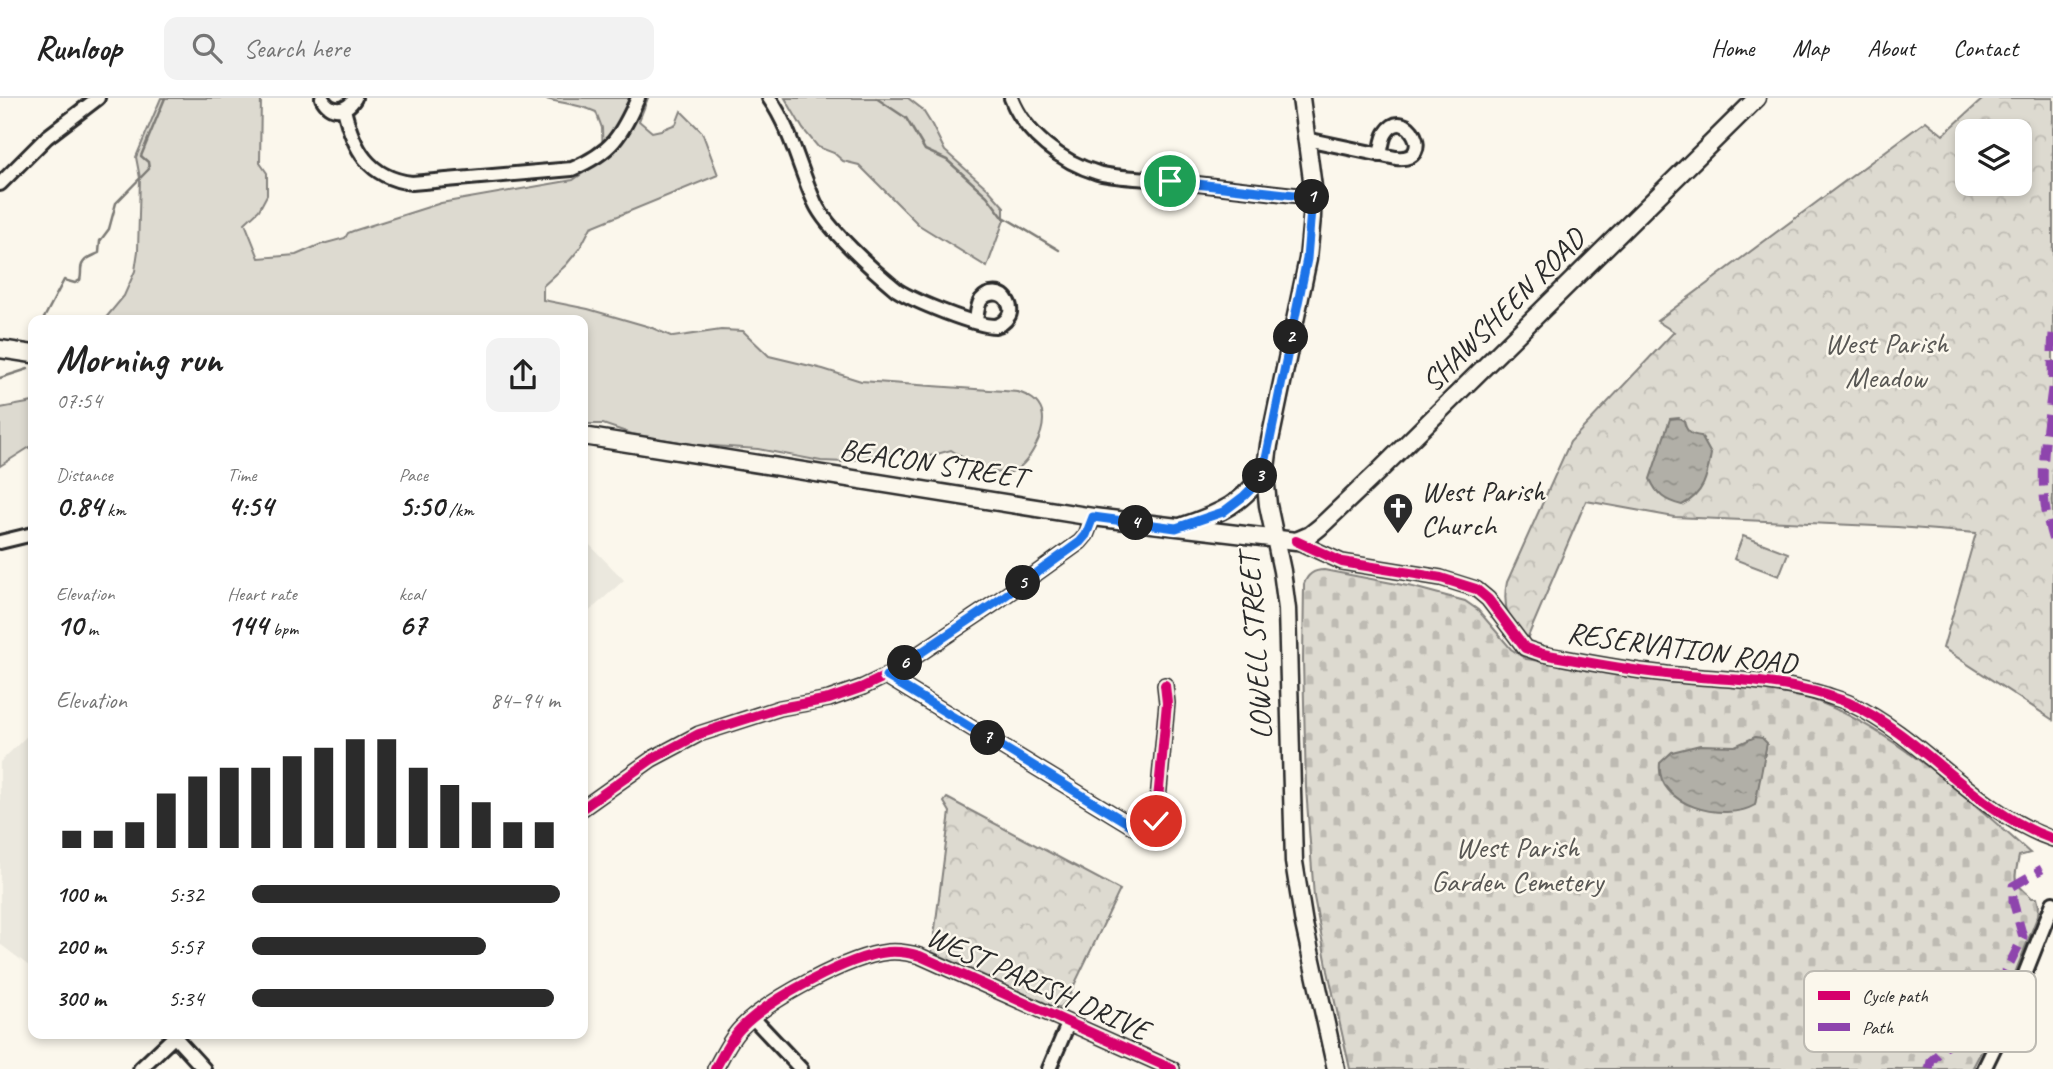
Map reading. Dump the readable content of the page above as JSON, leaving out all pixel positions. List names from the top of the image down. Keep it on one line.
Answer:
{"streets":{"main road":["SHAWSHEEN ROAD","BEACON STREET","LOWELL STREET"],"street":["RESERVATION ROAD","WEST PARISH DRIVE"]},"crossings":[["SHAWSHEEN ROAD","RESERVATION ROAD"],["BEACON STREET","LOWELL STREET"]],"parks":["West Parish Meadow","West Parish Garden Cemetery"],"places":{"church":["West Parish Church"]},"legend":["Cycle path","Path"],"page":{"header":"Runloop","search":"Search here","nav":["Home","Map","About","Contact"],"pins":["1","2","3","4","5","6","7"],"heading":["Morning run","07:54"],"stats":[["Distance","0.84 km"],["Time","4:54"],["Pace","5:50 /km"],["Elevation","10 m"],["Heart rate","144 bpm"],["kcal","67"]],"chart":["Elevation","84–94 m"],"list":[{"name":"100 m","note":"5:32"},{"name":"200 m","note":"5:57"},{"name":"300 m","note":"5:34"}]}}
